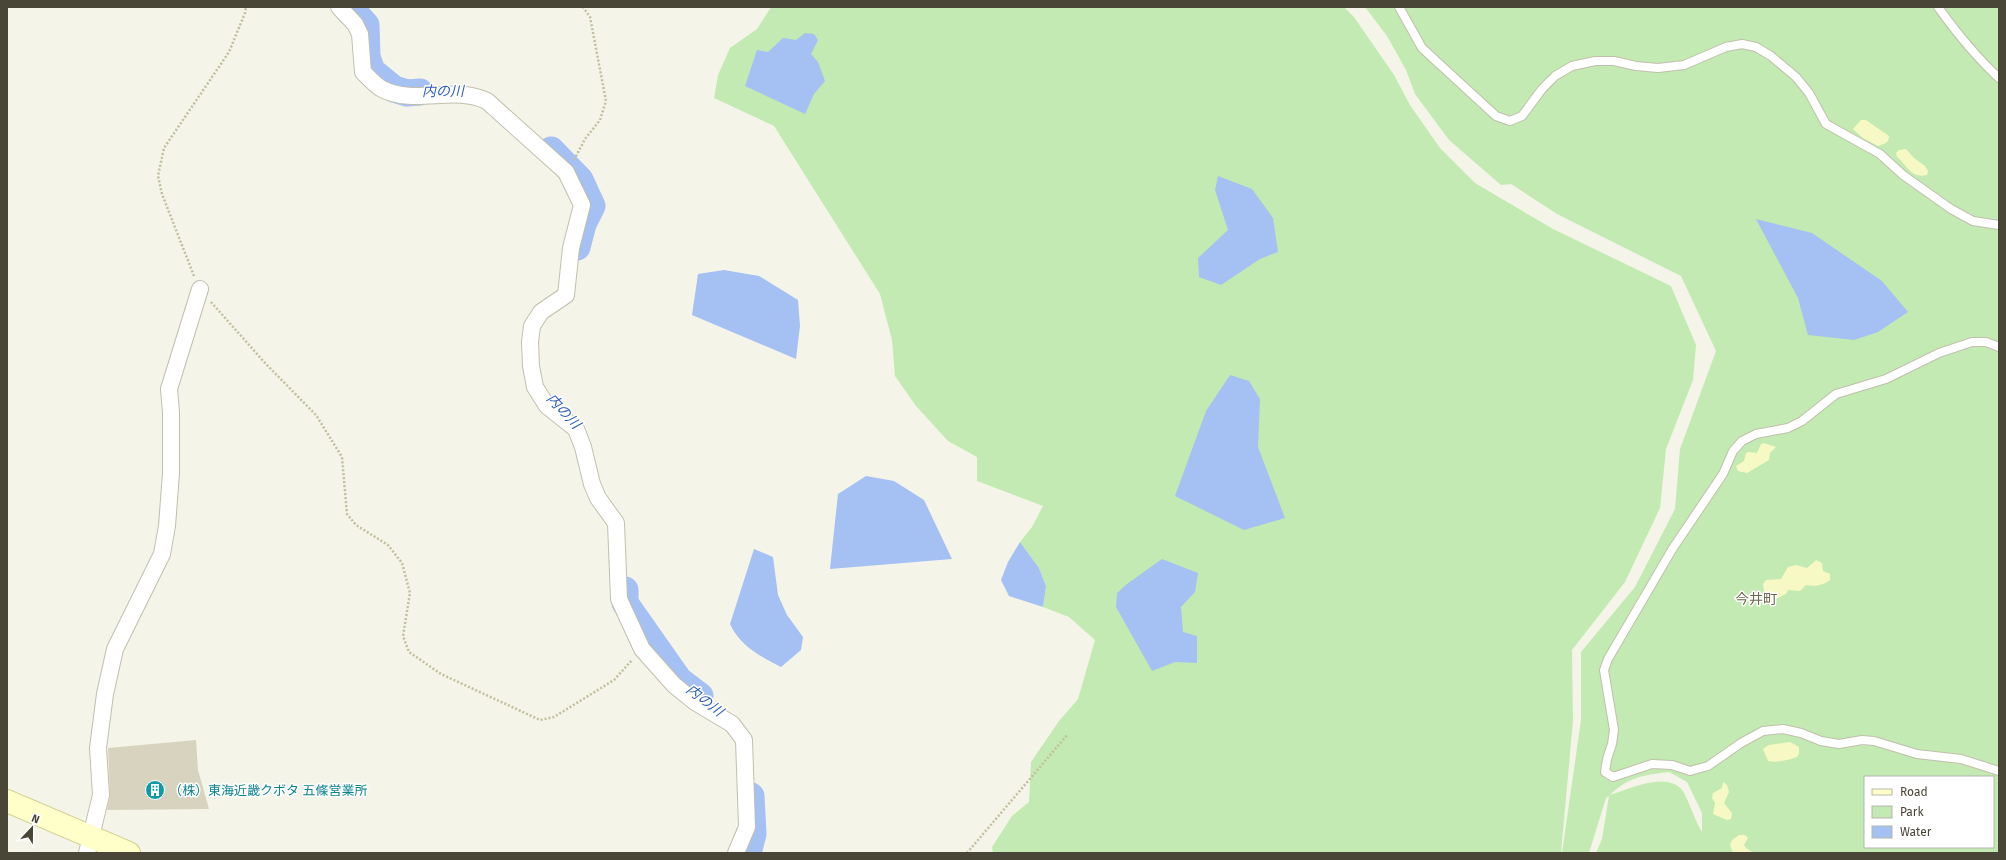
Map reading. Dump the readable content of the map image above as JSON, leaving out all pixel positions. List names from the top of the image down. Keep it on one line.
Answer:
{"districts":["今井町"],"water":["内の川"],"places":{"building":["（株）東海近畿クボタ 五條営業所"]},"legend":["Road","Park","Water"],"north":"top"}
